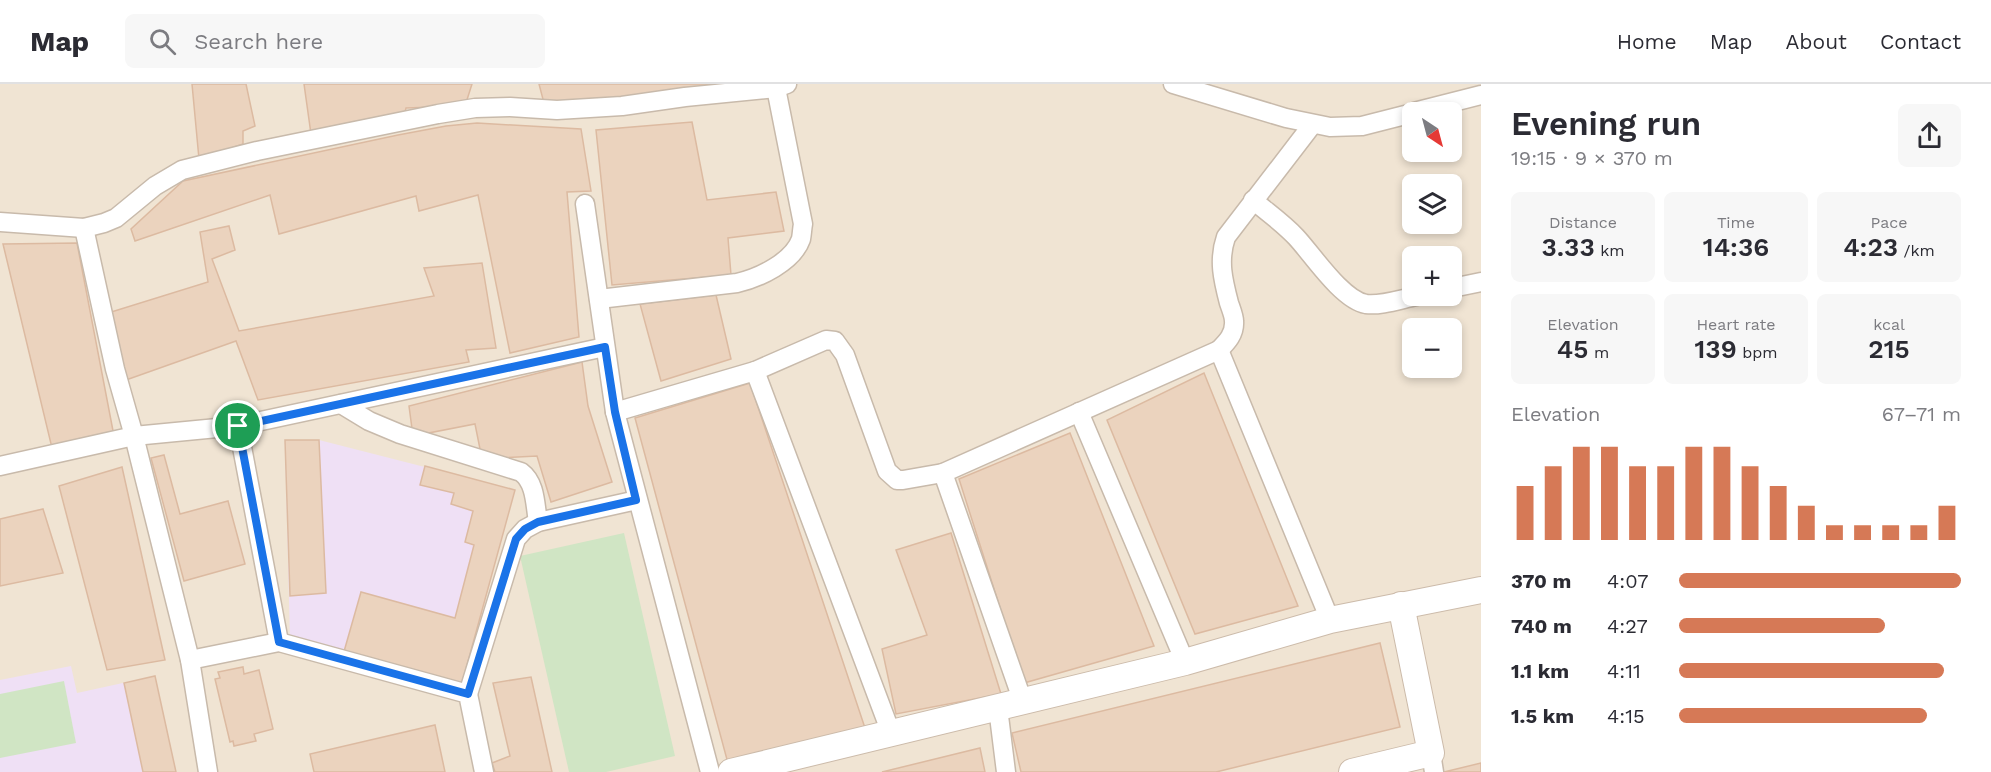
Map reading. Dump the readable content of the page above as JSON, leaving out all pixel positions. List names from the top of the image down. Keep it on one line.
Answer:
{"north":"bottom right","page":{"header":"Map","search":"Search here","nav":["Home","Map","About","Contact"],"heading":["Evening run","19:15 · 9 × 370 m"],"map_buttons":["+","−"],"stats":[["Distance","3.33 km"],["Time","14:36"],["Pace","4:23 /km"],["Elevation","45 m"],["Heart rate","139 bpm"],["kcal","215"]],"chart":["Elevation","67–71 m"],"list":[{"name":"370 m","note":"4:07"},{"name":"740 m","note":"4:27"},{"name":"1.1 km","note":"4:11"},{"name":"1.5 km","note":"4:15"}]}}
